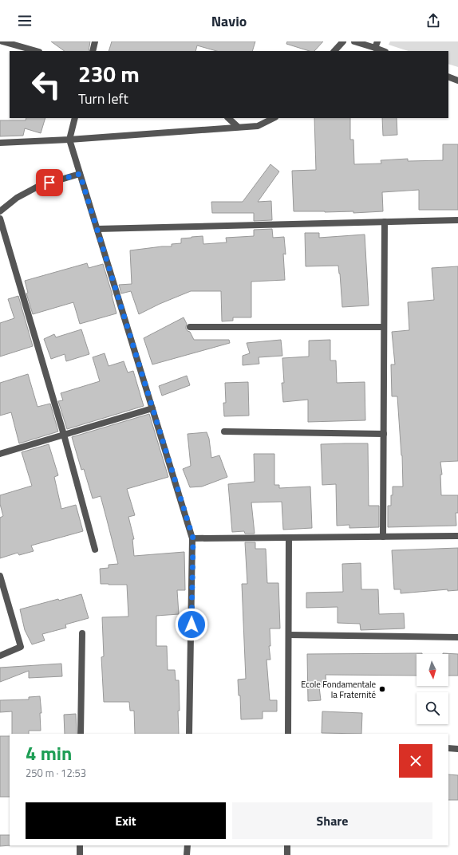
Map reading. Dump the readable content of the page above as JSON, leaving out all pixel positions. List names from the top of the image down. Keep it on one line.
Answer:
{"places":["Ecole Fondamentale la Fraternité"],"north":"bottom","page":{"header":"Navio","turn":["230 m","Turn left"],"heading":["4 min","250 m · 12:53"],"buttons":["Exit","Share"]}}
